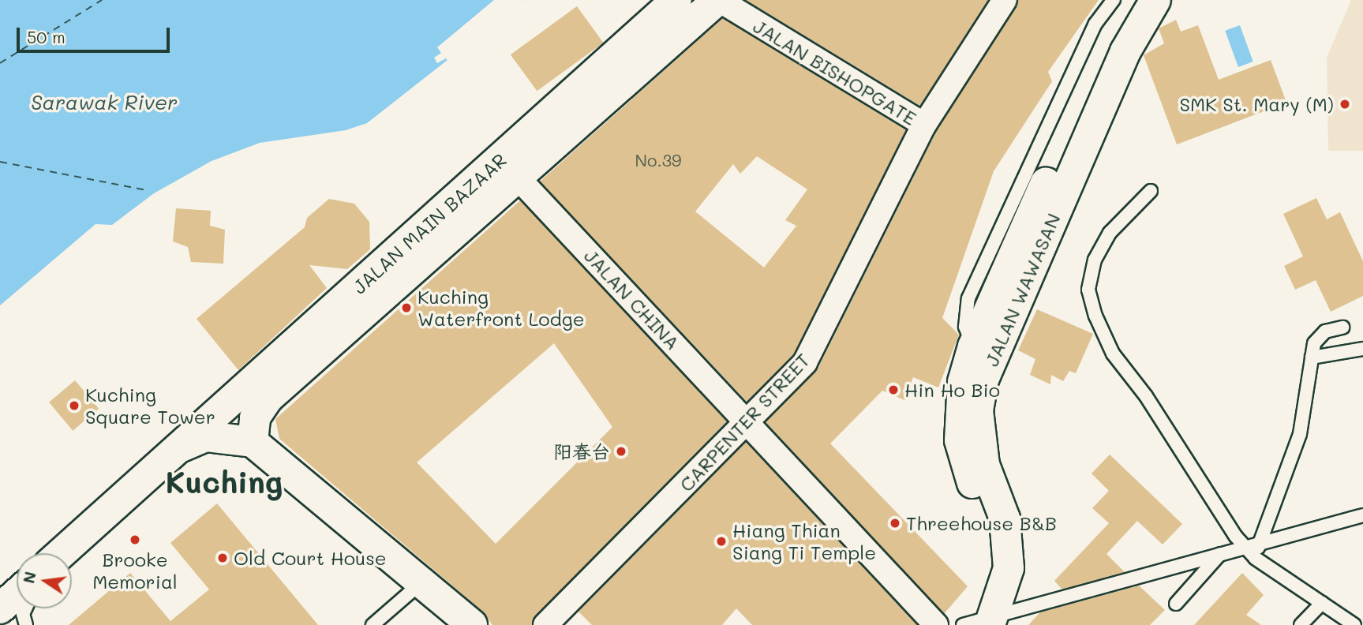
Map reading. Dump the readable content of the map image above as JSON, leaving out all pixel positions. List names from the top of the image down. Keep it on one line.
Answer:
{"streets":{"main road":["JALAN MAIN BAZAAR","JALAN WAWASAN"],"street":["JALAN BISHOPGATE","JALAN CHINA","CARPENTER STREET"]},"crossings":[["JALAN BISHOPGATE","JALAN MAIN BAZAAR"],["JALAN BISHOPGATE","CARPENTER STREET"],["JALAN MAIN BAZAAR","JALAN CHINA"],["JALAN CHINA","CARPENTER STREET"]],"districts":["Kuching"],"water":["Sarawak River"],"places":["SMK St. Mary (M)","Kuching Waterfront Lodge","Hin Ho Bio","Kuching Square Tower","阳春台","Threehouse B&B","Brooke Memorial","Hiang Thian Siang Ti Temple","Old Court House"],"house_numbers":["No.39"],"scale_bar":"50 m","north":"left"}
